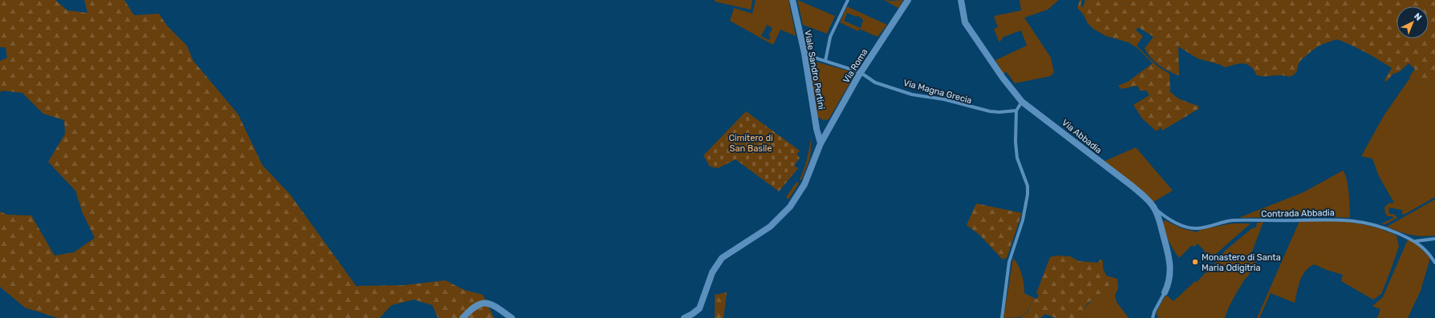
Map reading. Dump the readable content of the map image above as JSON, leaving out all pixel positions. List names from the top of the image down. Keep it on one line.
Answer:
{"streets":{"street":["Via Roma","Viale Sandro Pertini","Via Magna Grecia","Via Abbadia","Contrada Abbadia"]},"crossings":[["Via Roma","Viale Sandro Pertini"],["Via Roma","Via Magna Grecia"],["Viale Sandro Pertini","Via Magna Grecia"],["Via Abbadia","Contrada Abbadia"]],"parks":["Cimitero di San Basile"],"places":["Monastero di Santa Maria Odigitria"],"north":"top right"}
